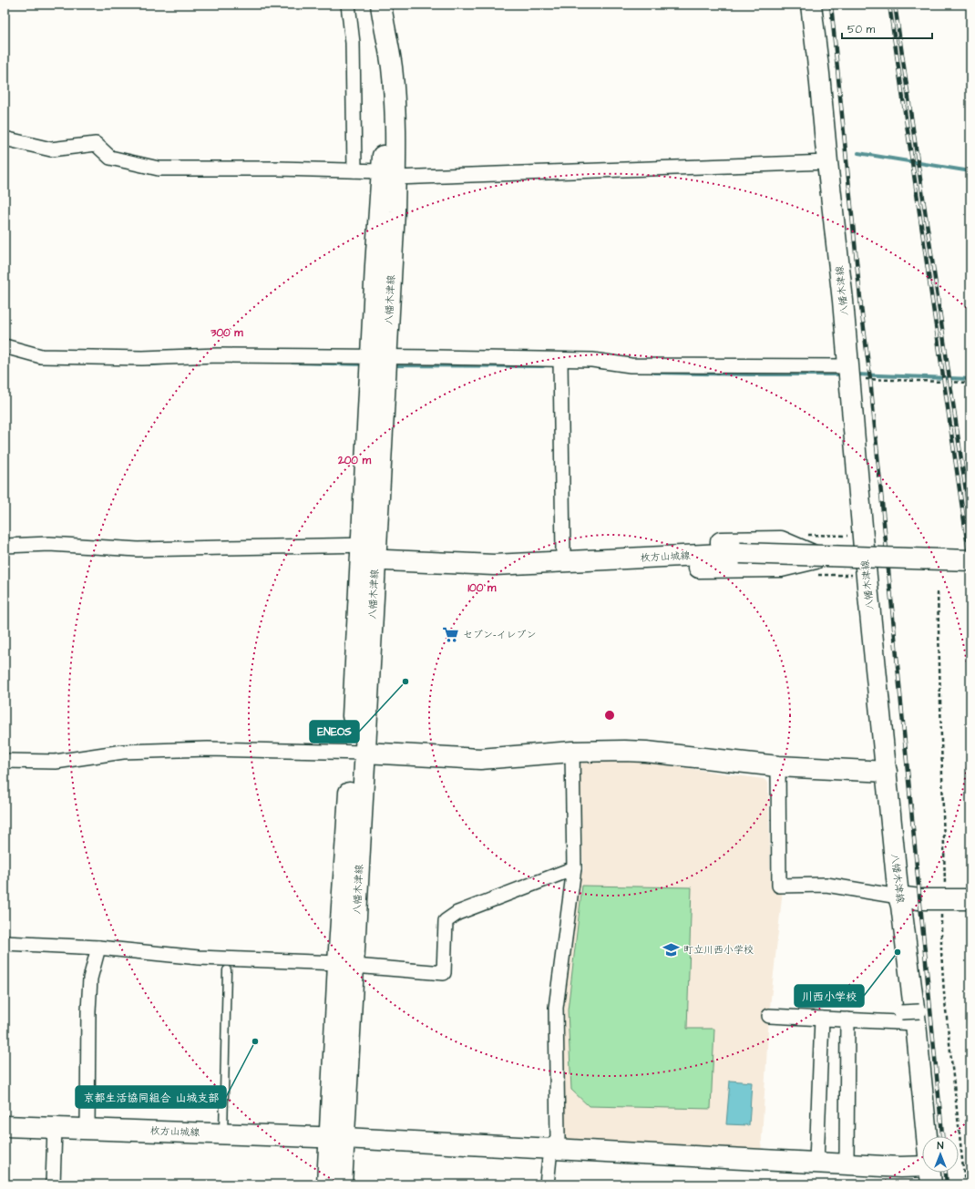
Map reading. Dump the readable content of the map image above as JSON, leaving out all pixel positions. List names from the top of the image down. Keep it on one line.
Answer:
{"streets":{"main road":["八幡木津線","枚方山城線"]},"crossings":[["八幡木津線","枚方山城線"]],"places":{"supermarket":["セブン-イレブン"],"other":["ENEOS","川西小学校","京都生活協同組合 山城支部"],"school or university":["町立川西小学校"]},"scale_bar":"50 m","north":"top","rings":["300 m","200 m","100 m"]}
